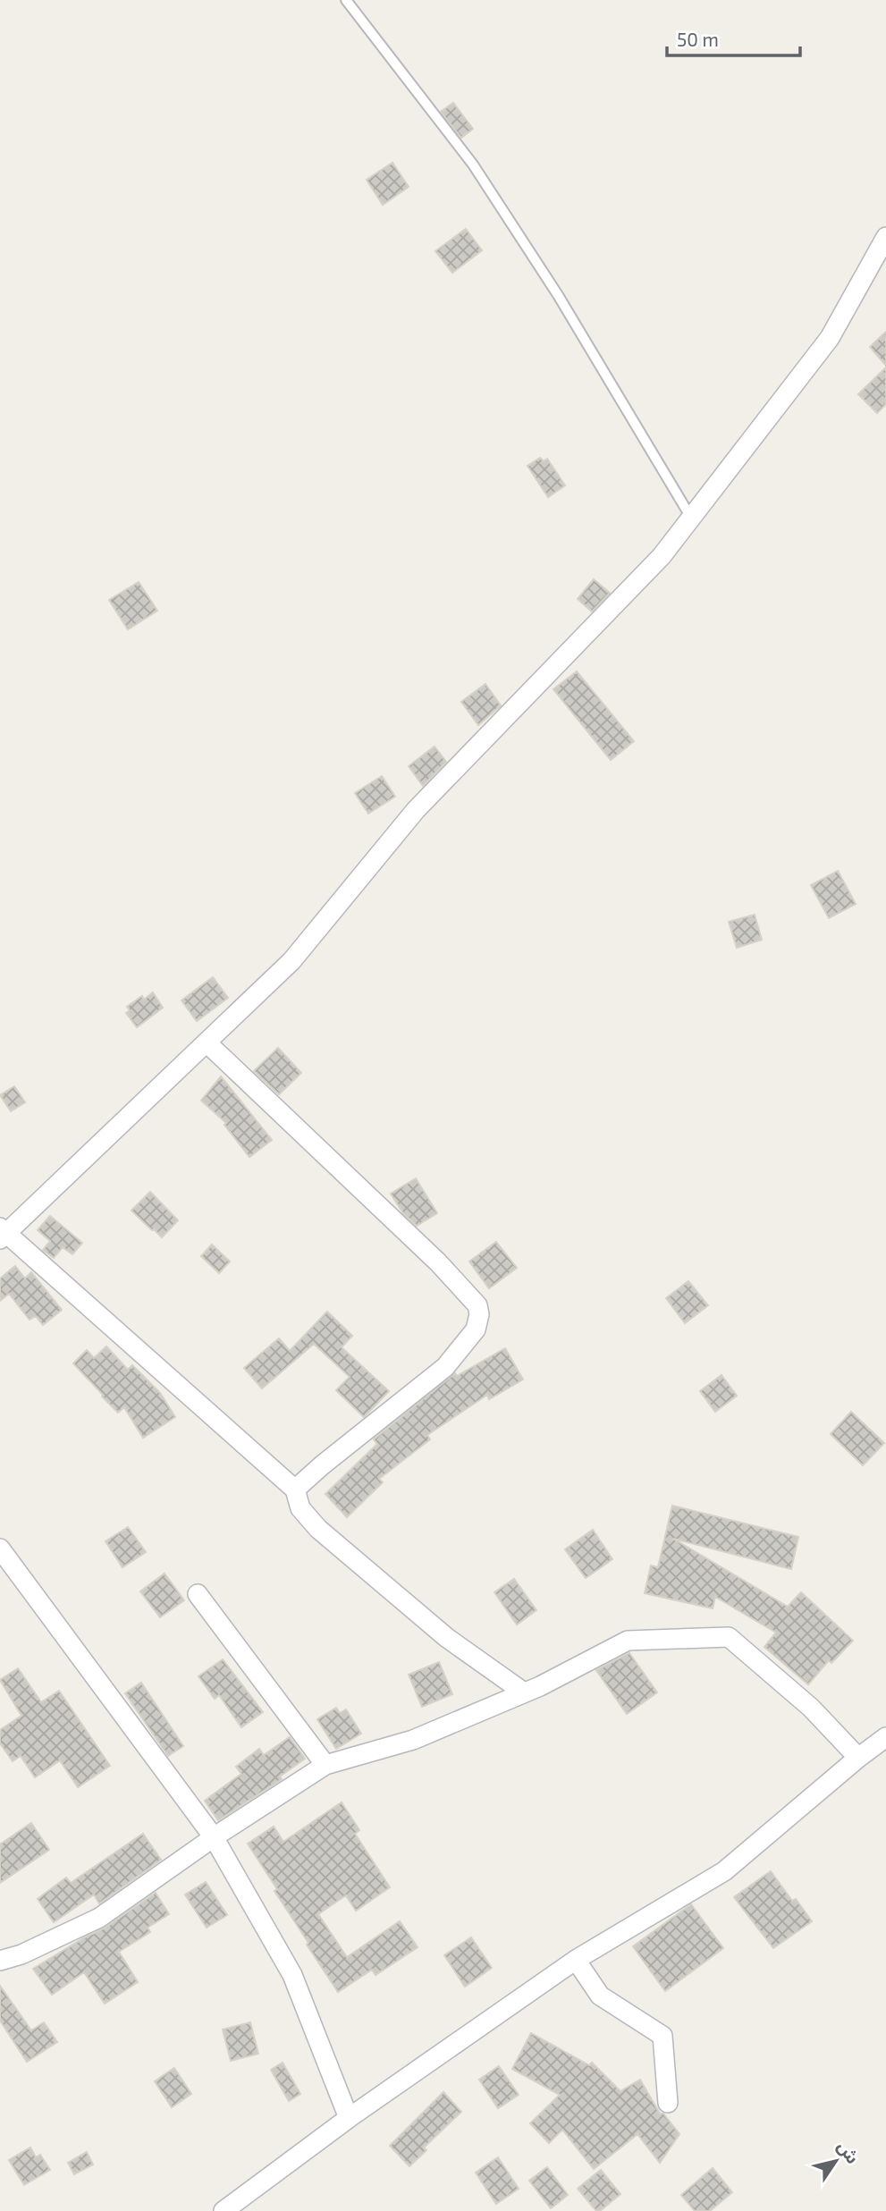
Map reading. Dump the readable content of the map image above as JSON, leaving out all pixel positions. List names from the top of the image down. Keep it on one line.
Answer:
{"scale_bar":"50 m","north":"top right"}
